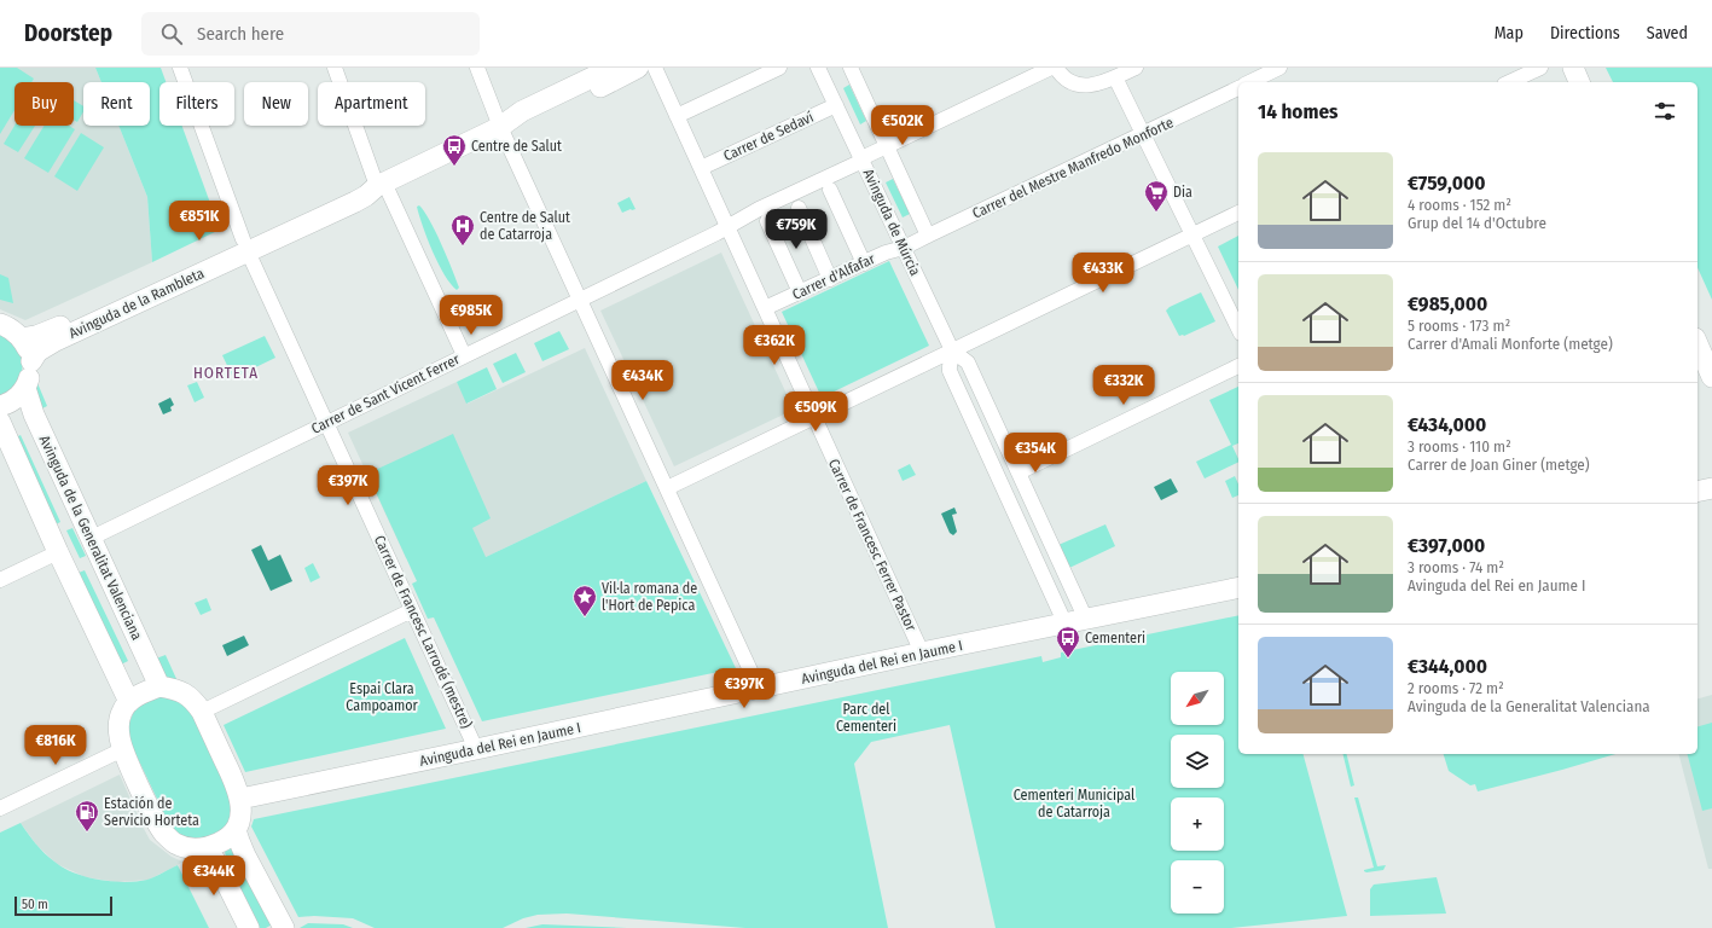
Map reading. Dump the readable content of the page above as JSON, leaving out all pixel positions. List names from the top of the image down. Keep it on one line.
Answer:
{"streets":{"street":["Carrer de Sedaví","Carrer del Mestre Manfredo Monforte","Avinguda de Múrcia","Carrer d'Alfafar","Avinguda de la Rambleta","Carrer de Sant Vicent Ferrer","Avinguda de la Generalitat Valenciana","Carrer de Francesc Ferrer Pastor","Carrer de Francesc Larrodé (mestre)","Avinguda del Rei en Jaume I"]},"crossings":[["Carrer de Sedaví","Avinguda de Múrcia"],["Carrer de Sedaví","Carrer de Francesc Ferrer Pastor"],["Carrer del Mestre Manfredo Monforte","Avinguda de Múrcia"],["Carrer del Mestre Manfredo Monforte","Carrer d'Alfafar"],["Avinguda de Múrcia","Carrer d'Alfafar"],["Avinguda de Múrcia","Carrer de Sant Vicent Ferrer"],["Avinguda de Múrcia","Avinguda del Rei en Jaume I"],["Carrer d'Alfafar","Carrer de Francesc Ferrer Pastor"],["Avinguda de la Rambleta","Carrer de Francesc Larrodé (mestre)"],["Carrer de Sant Vicent Ferrer","Avinguda de la Generalitat Valenciana"],["Carrer de Sant Vicent Ferrer","Carrer de Francesc Ferrer Pastor"],["Carrer de Sant Vicent Ferrer","Carrer de Francesc Larrodé (mestre)"],["Carrer de Francesc Ferrer Pastor","Avinguda del Rei en Jaume I"],["Carrer de Francesc Larrodé (mestre)","Avinguda del Rei en Jaume I"]],"districts":["HORTETA"],"parks":["Espai Clara Campoamor","Parc del Cementeri","Cementeri Municipal de Catarroja"],"places":{"bus stop":["Centre de Salut","Cementeri"],"supermarket":["Dia"],"hospital":["Centre de Salut de Catarroja"],"place":["Vil·la romana de l'Hort de Pepica"],"fuel station":["Estación de Servicio Horteta"]},"scale_bar":"50 m","north":"bottom left","page":{"header":"Doorstep","search":"Search here","nav":["Map","Directions","Saved"],"chip":["Buy","Rent","Filters","New","Apartment"],"heading":"14 homes","price":["€502K","€851K","€759K","€433K","€985K","€362K","€434K","€332K","€509K","€354K","€397K","€397K","€816K","€344K"],"list":[{"name":"€759,000","note":"4 rooms · 152 m² · Grup del 14 d'Octubre"},{"name":"€985,000","note":"5 rooms · 173 m² · Carrer d'Amali Monforte (metge)"},{"name":"€434,000","note":"3 rooms · 110 m² · Carrer de Joan Giner (metge)"},{"name":"€397,000","note":"3 rooms · 74 m² · Avinguda del Rei en Jaume I"},{"name":"€344,000","note":"2 rooms · 72 m² · Avinguda de la Generalitat Valenciana"}],"map_buttons":["+","−"],"scale":"50 m"}}
